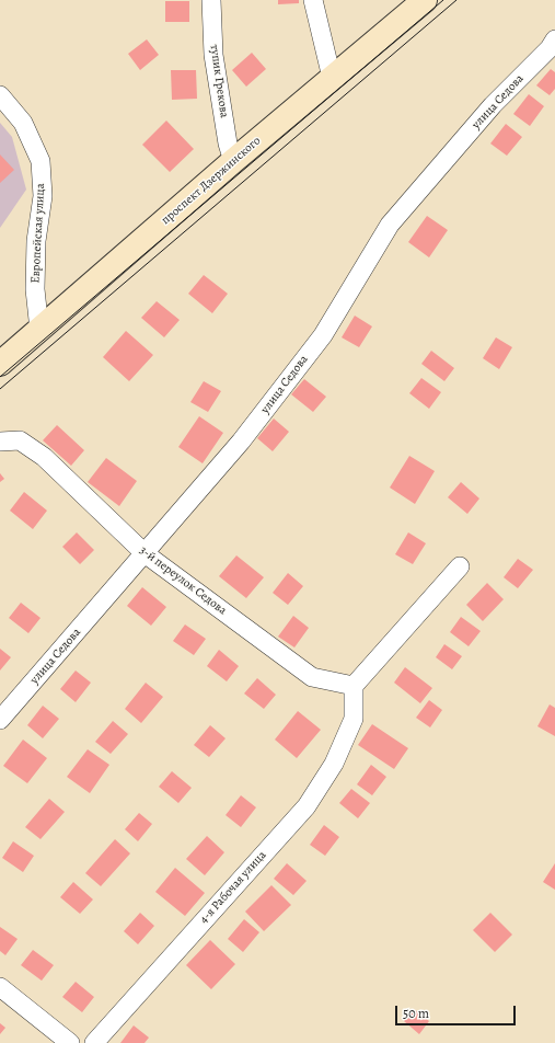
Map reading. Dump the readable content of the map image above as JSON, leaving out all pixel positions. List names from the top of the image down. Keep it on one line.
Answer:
{"streets":{"main road":["проспект Дзержинского"],"street":["тупик Грекова","улица Седова","Европейская улица","3-й переулок Седова","4-я Рабочая улица"]},"crossings":[["тупик Грекова","проспект Дзержинского"],["улица Седова","3-й переулок Седова"],["проспект Дзержинского","Европейская улица"],["3-й переулок Седова","4-я Рабочая улица"]],"scale_bar":"50 m"}
